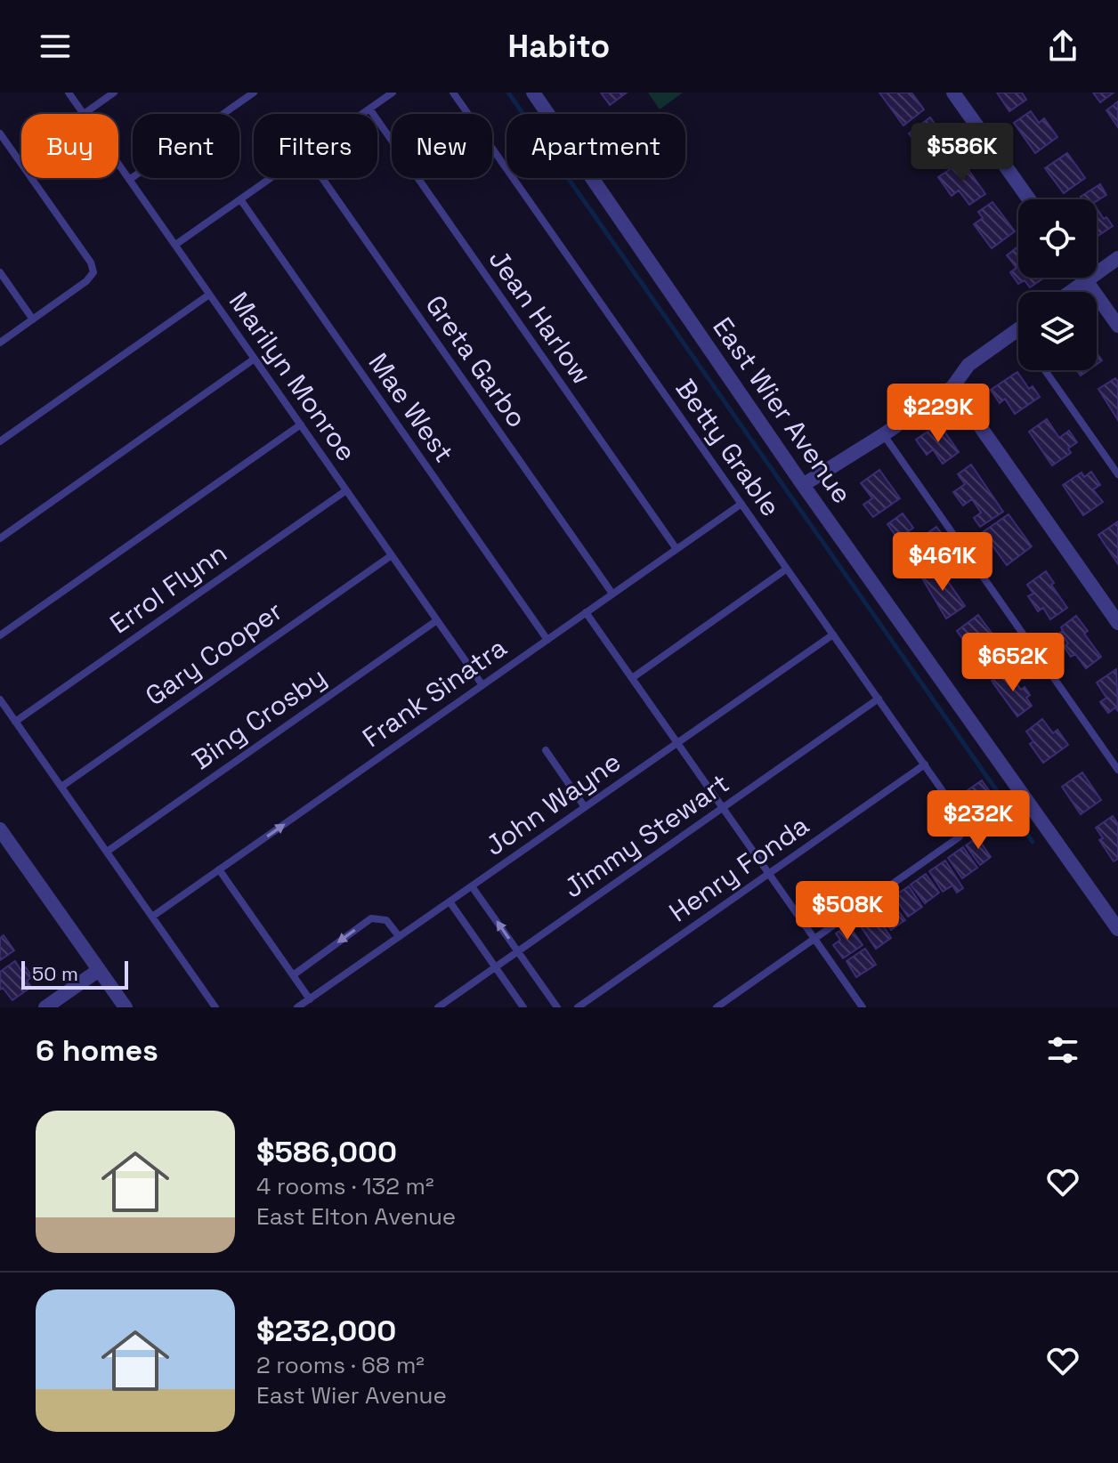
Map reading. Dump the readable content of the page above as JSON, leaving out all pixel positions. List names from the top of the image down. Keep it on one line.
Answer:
{"streets":{"street":["East Wier Avenue"],"lane":["Jean Harlow","Greta Garbo","Marilyn Monroe","Mae West","Betty Grable","Errol Flynn","Gary Cooper","Frank Sinatra","Bing Crosby","John Wayne","Jimmy Stewart","Henry Fonda"]},"crossings":[["Jean Harlow","Frank Sinatra"],["Greta Garbo","Frank Sinatra"],["Marilyn Monroe","Errol Flynn"],["Marilyn Monroe","Gary Cooper"],["Marilyn Monroe","Frank Sinatra"],["Marilyn Monroe","Bing Crosby"],["Mae West","Frank Sinatra"],["Betty Grable","Frank Sinatra"],["Betty Grable","John Wayne"],["Betty Grable","Jimmy Stewart"],["Betty Grable","Henry Fonda"]],"one_way":["Frank Sinatra"],"scale_bar":"50 m","page":{"header":"Habito","chip":["Buy","Rent","Filters","New","Apartment"],"price":["$586K","$229K","$461K","$652K","$232K","$508K"],"scale":"50 m","heading":"6 homes","list":[{"name":"$586,000","note":"4 rooms · 132 m² · East Elton Avenue"},{"name":"$232,000","note":"2 rooms · 68 m² · East Wier Avenue"}]}}
